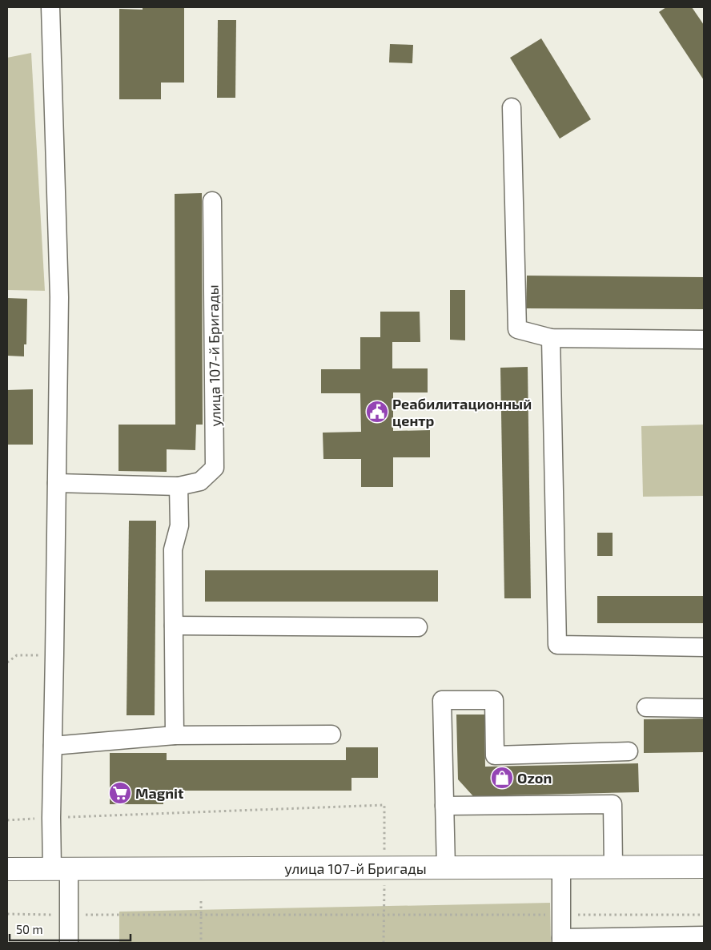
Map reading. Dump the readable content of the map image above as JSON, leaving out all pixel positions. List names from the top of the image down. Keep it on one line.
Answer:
{"streets":{"main road":["улица 107-й Бригады"]},"places":{"public building":["Реабилитационный центр"],"shop":["Ozon"],"supermarket":["Magnit"]},"scale_bar":"50 m"}
